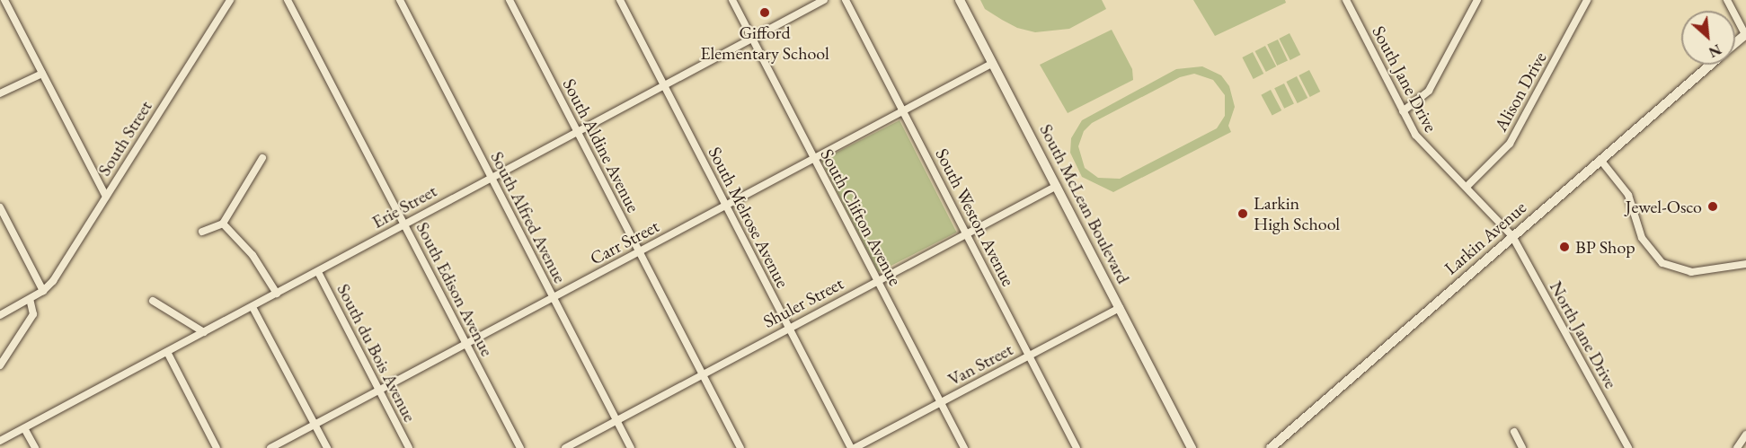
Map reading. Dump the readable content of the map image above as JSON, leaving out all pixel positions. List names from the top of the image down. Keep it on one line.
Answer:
{"streets":{"main road":["South McLean Boulevard","Larkin Avenue"],"street":["South Jane Drive","Alison Drive","South Street","South Aldine Avenue","Erie Street","South Alfred Avenue","South Melrose Avenue","South Clifton Avenue","South Weston Avenue","Carr Street","South Edison Avenue","Shuler Street","North Jane Drive","South du Bois Avenue","Van Street"]},"crossings":[["South Jane Drive","Alison Drive"],["South Jane Drive","Larkin Avenue"],["South Jane Drive","North Jane Drive"],["South Aldine Avenue","Erie Street"],["South Aldine Avenue","Carr Street"],["South Aldine Avenue","Shuler Street"],["South McLean Boulevard","Carr Street"],["South McLean Boulevard","Shuler Street"],["South McLean Boulevard","Van Street"],["Erie Street","South Alfred Avenue"],["Erie Street","South Melrose Avenue"],["Erie Street","South Clifton Avenue"],["Erie Street","South Edison Avenue"],["Erie Street","South du Bois Avenue"],["South Alfred Avenue","Carr Street"],["South Alfred Avenue","Shuler Street"],["South Melrose Avenue","Carr Street"],["South Melrose Avenue","Shuler Street"],["South Clifton Avenue","Carr Street"],["South Clifton Avenue","Shuler Street"],["South Clifton Avenue","Van Street"],["South Weston Avenue","Carr Street"],["South Weston Avenue","Shuler Street"],["South Weston Avenue","Van Street"],["Larkin Avenue","North Jane Drive"],["Carr Street","South Edison Avenue"],["Carr Street","South du Bois Avenue"]],"places":["Gifford Elementary School","Jewel-Osco","Larkin High School","BP Shop"],"north":"bottom right"}
